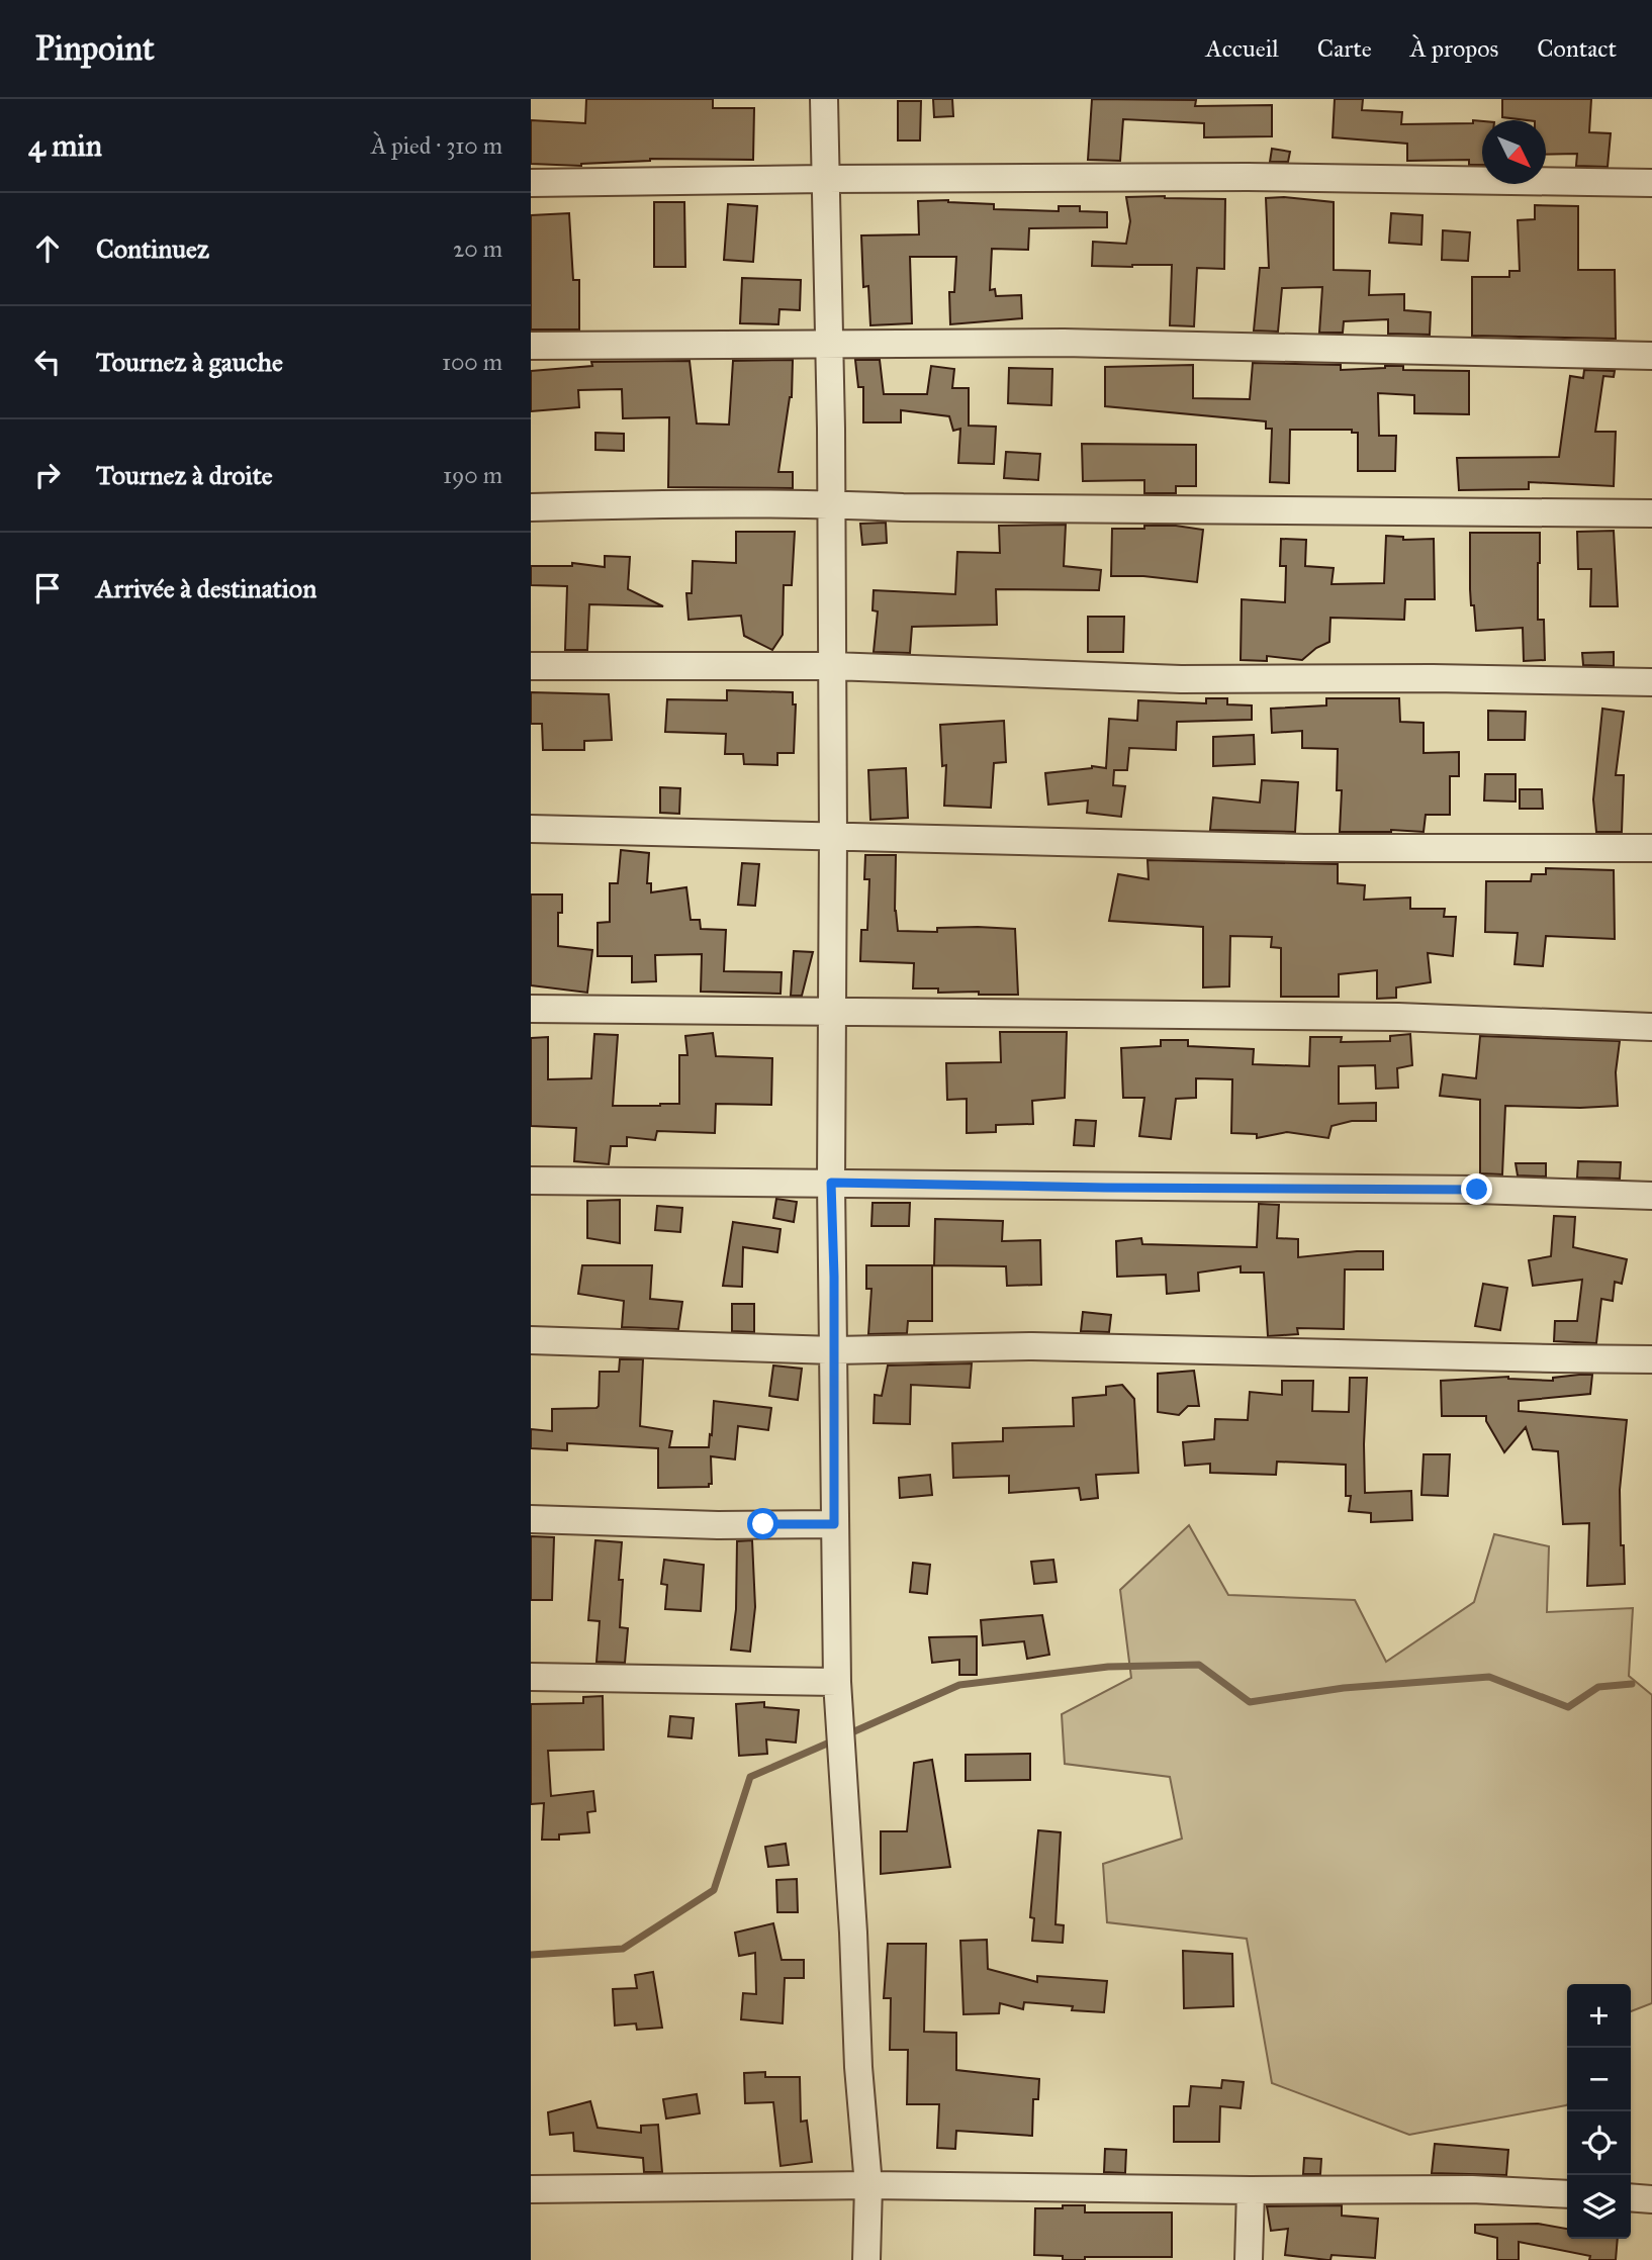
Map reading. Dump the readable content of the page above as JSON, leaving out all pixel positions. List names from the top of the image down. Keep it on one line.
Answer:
{"north":"bottom right","page":{"header":"Pinpoint","nav":["Accueil","Carte","À propos","Contact"],"heading":["4 min","À pied · 310 m"],"list":[["Continuez","20 m"],["Tournez à gauche","100 m"],["Tournez à droite","190 m"],"Arrivée à destination"],"map_buttons":["+","−"]}}
